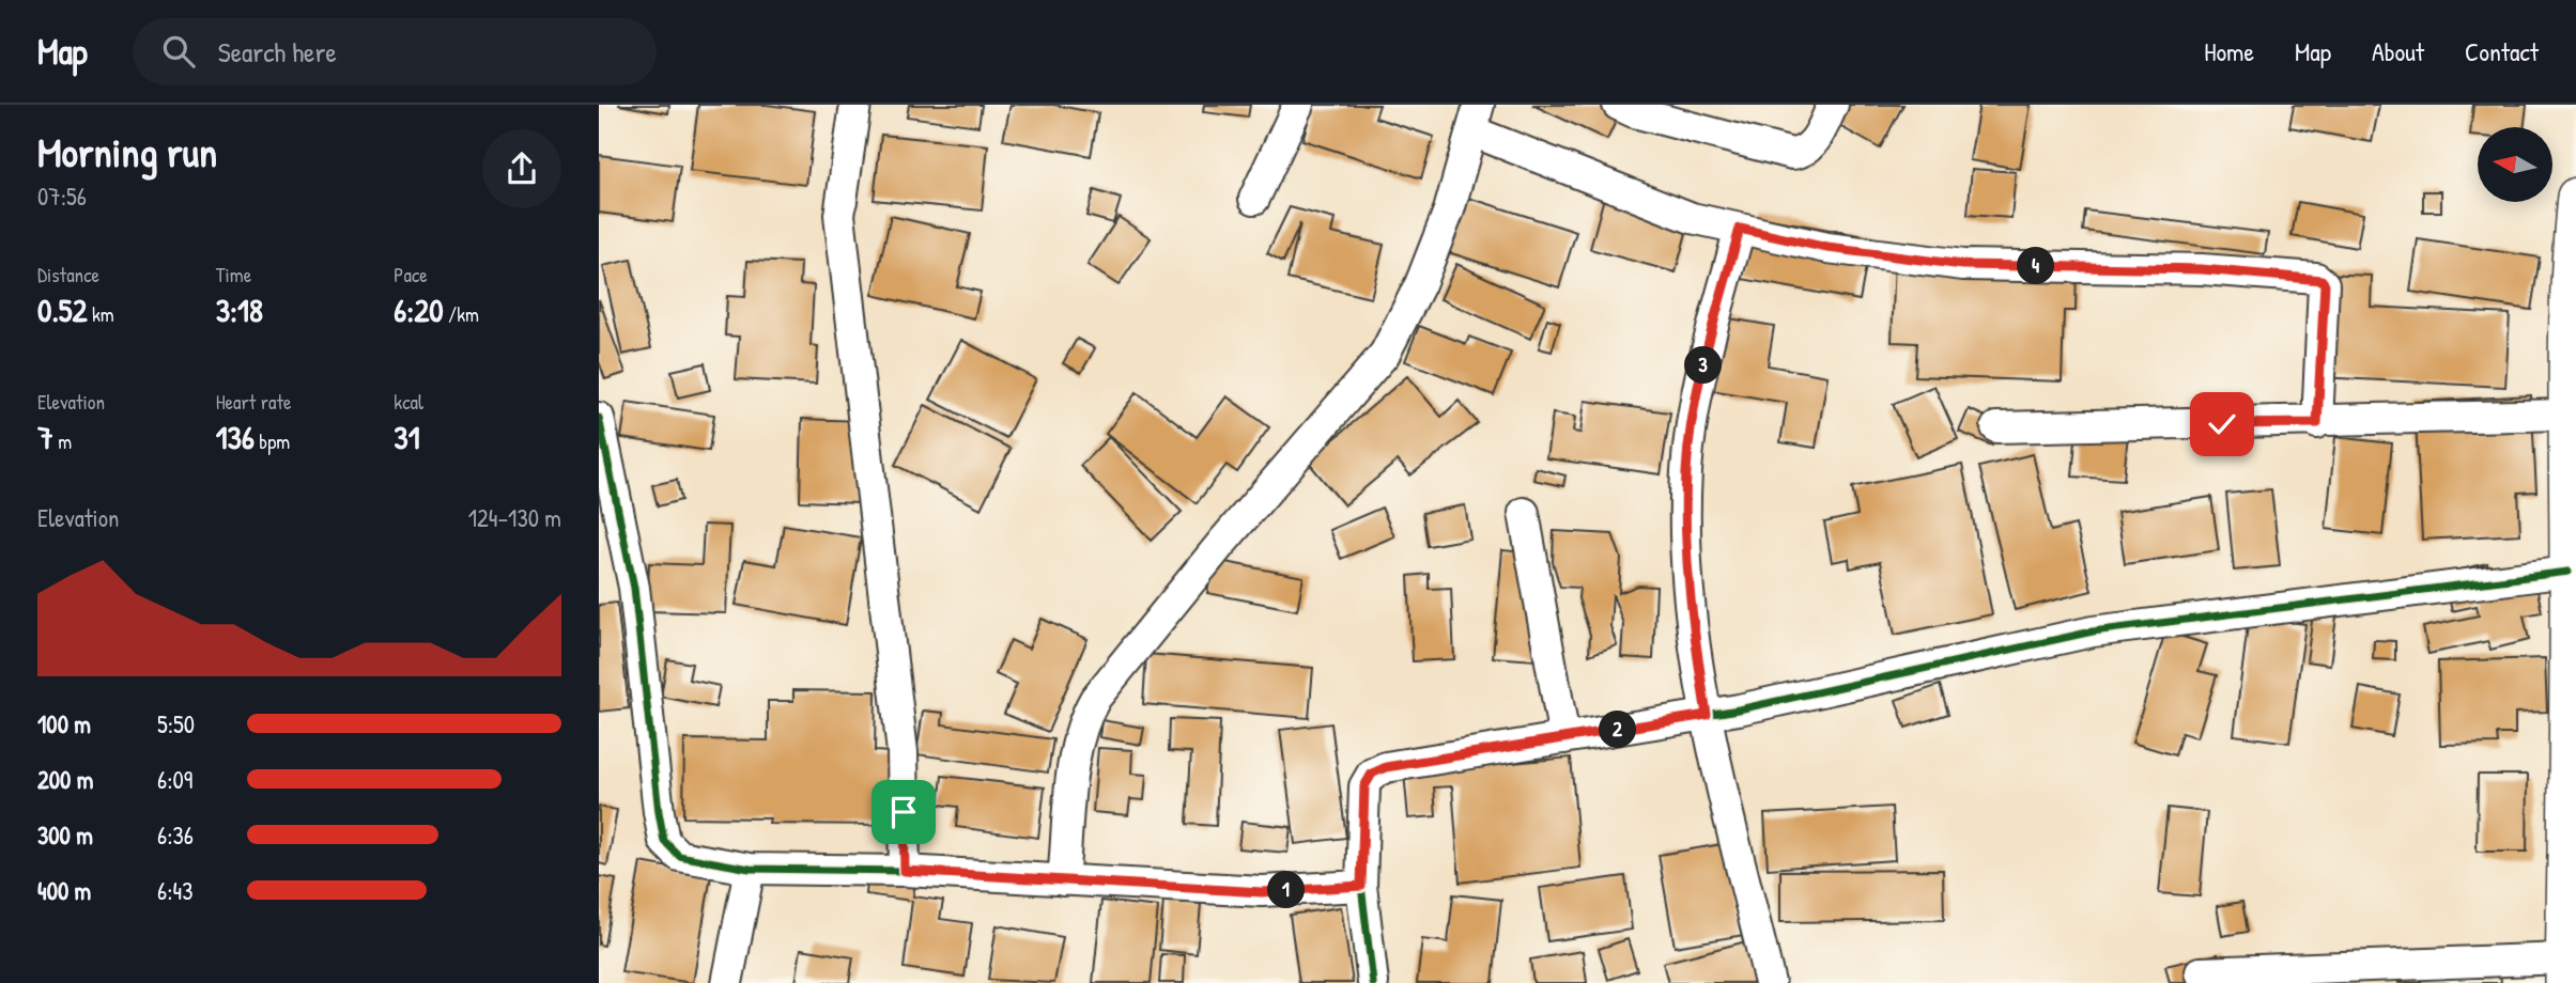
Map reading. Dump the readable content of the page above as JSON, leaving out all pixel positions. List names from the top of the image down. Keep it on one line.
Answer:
{"north":"left","page":{"header":"Map","search":"Search here","nav":["Home","Map","About","Contact"],"heading":["Morning run","07:56"],"stats":[["Distance","0.52 km"],["Time","3:18"],["Pace","6:20 /km"],["Elevation","7 m"],["Heart rate","136 bpm"],["kcal","31"]],"pins":["4","3","2","1"],"chart":["Elevation","124–130 m"],"list":[{"name":"100 m","note":"5:50"},{"name":"200 m","note":"6:09"},{"name":"300 m","note":"6:36"},{"name":"400 m","note":"6:43"}]}}
